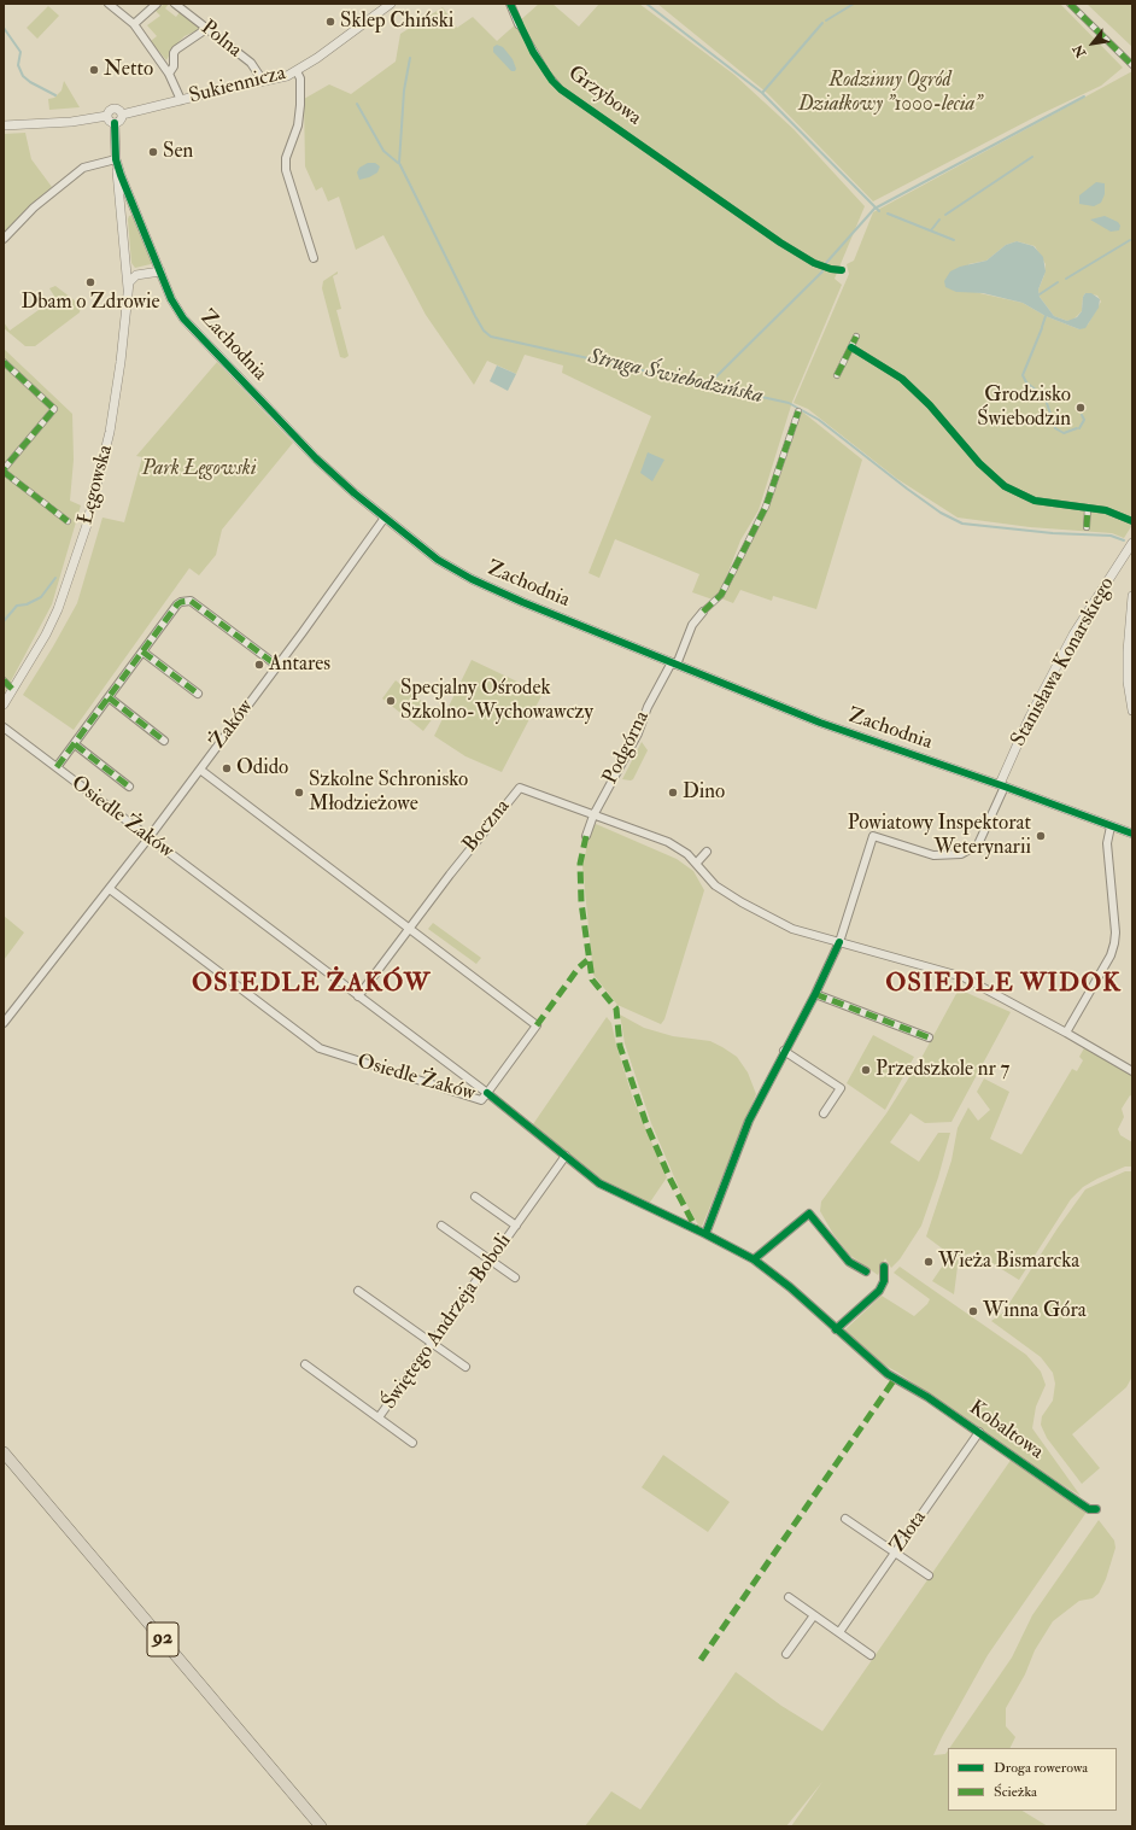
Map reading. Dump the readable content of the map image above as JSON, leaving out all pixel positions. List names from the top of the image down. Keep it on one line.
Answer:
{"streets":{"main road":["92"],"street":["Polna","Sukiennicza","Grzybowa","Zachodnia","Łęgowska","Stanisława Konarskiego","Żaków","Podgórna","Osiedle Żaków","Boczna","Świętego Andrzeja Boboli","Kobaltowa","Złota"]},"crossings":[["Polna","Sukiennicza"],["Sukiennicza","Zachodnia"],["Zachodnia","Łęgowska"],["Zachodnia","Stanisława Konarskiego"],["Zachodnia","Żaków"],["Zachodnia","Podgórna"],["Żaków","Osiedle Żaków"],["Podgórna","Boczna"],["Osiedle Żaków","Kobaltowa"],["Świętego Andrzeja Boboli","Kobaltowa"],["Kobaltowa","Złota"]],"districts":["OSIEDLE ŻAKÓW","OSIEDLE WIDOK"],"water":["Struga Świebodzińska"],"parks":["Rodzinny Ogród Działkowy \"1000-lecia\"","Park Łęgowski"],"places":["Sklep Chiński","Netto","Sen","Dbam o Zdrowie","Grodzisko Świebodzin","Antares","Specjalny Ośrodek Szkolno-Wychowawczy","Odido","Szkolne Schronisko Młodzieżowe","Dino","Powiatowy Inspektorat Weterynarii","Przedszkole nr 7","Wieża Bismarcka","Winna Góra"],"legend":["Droga rowerowa","Ścieżka"],"north":"bottom left"}
